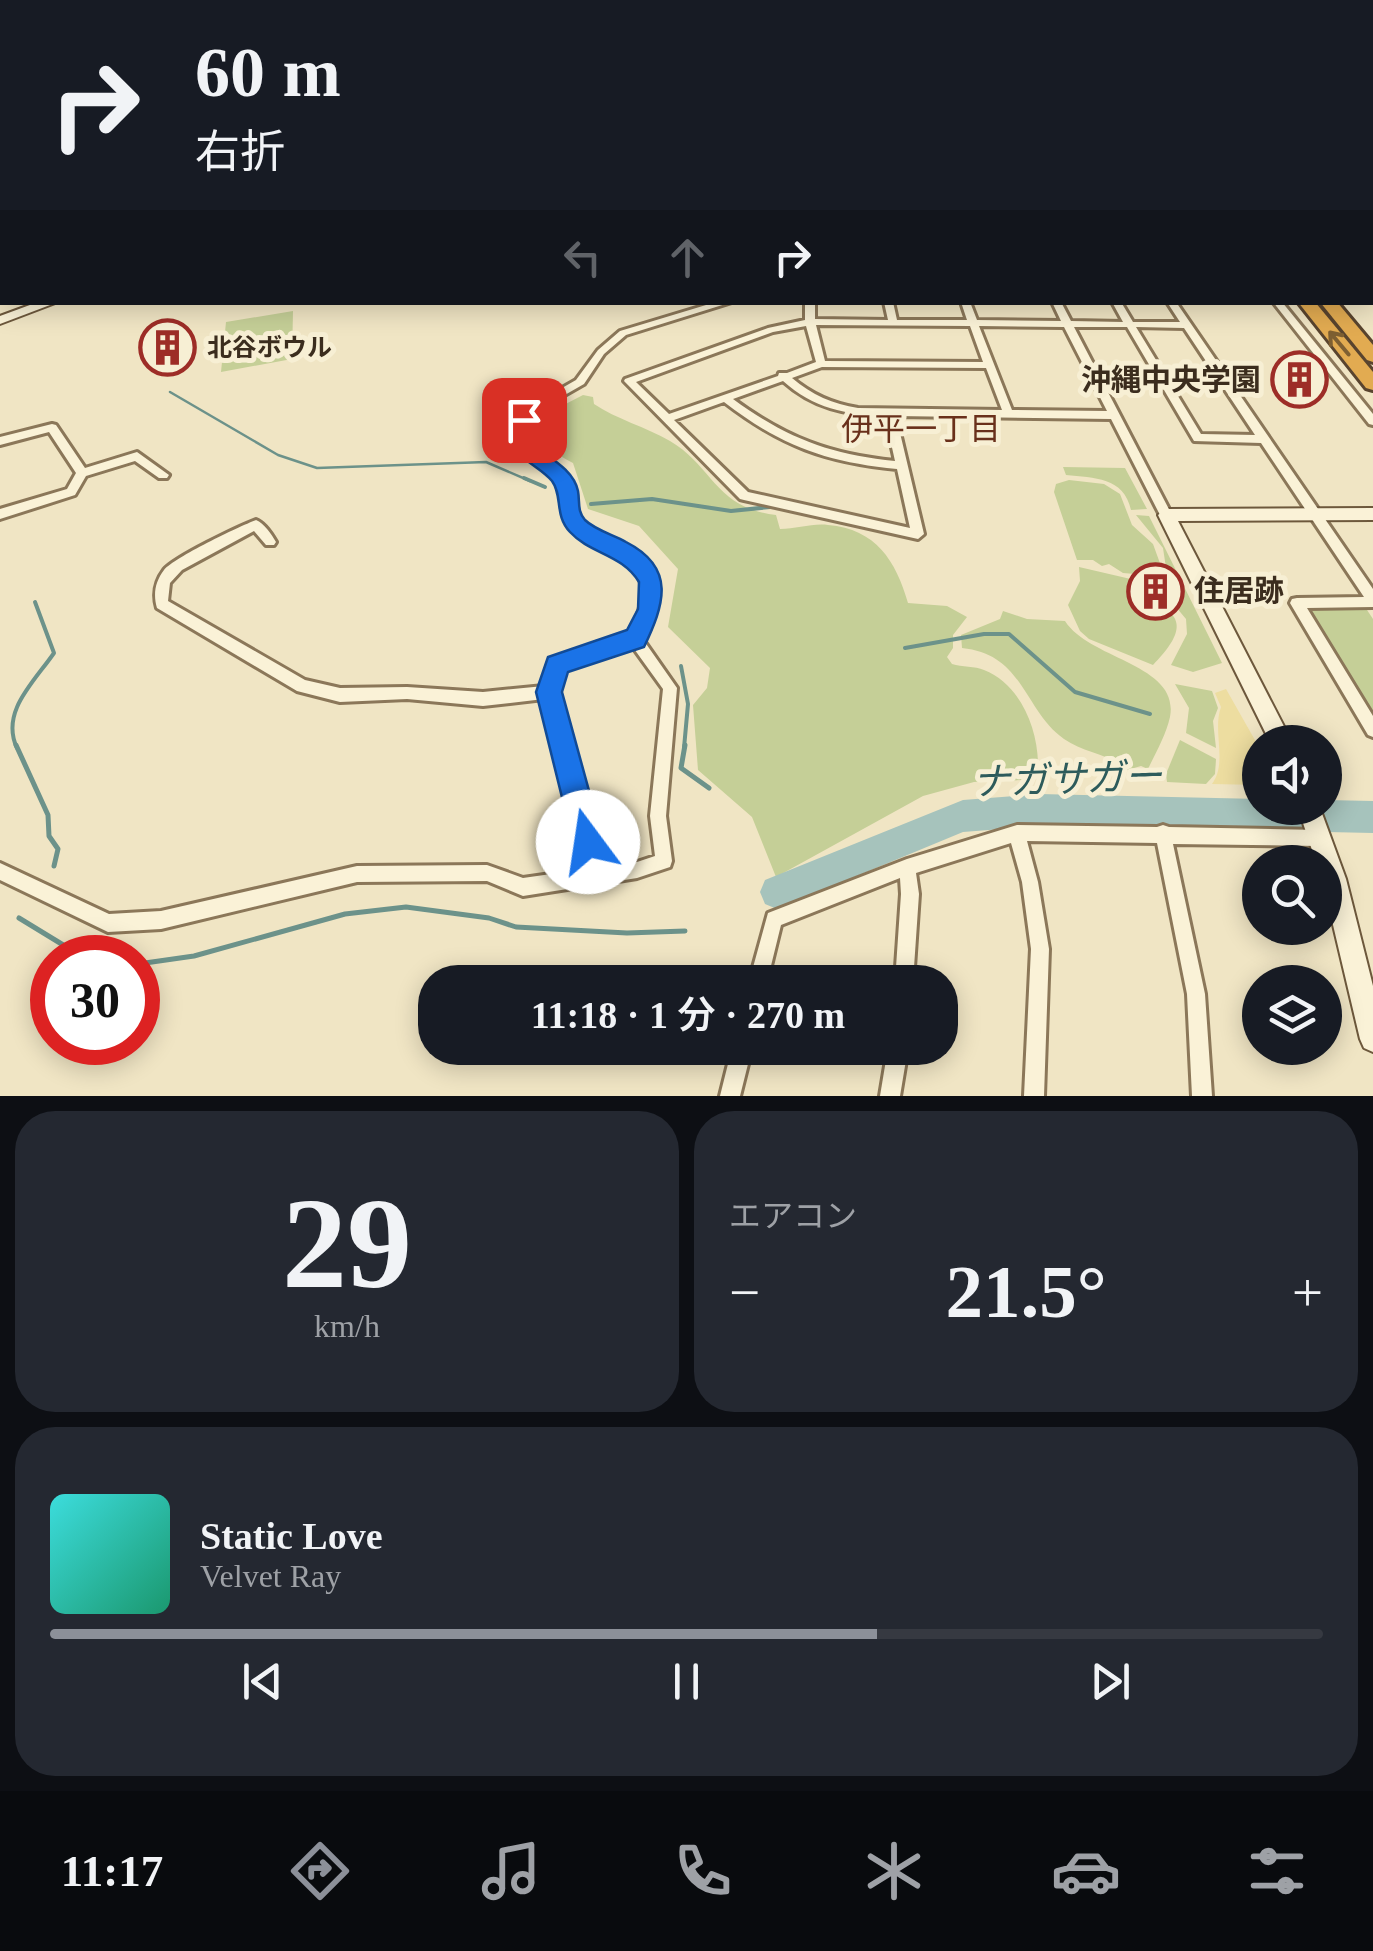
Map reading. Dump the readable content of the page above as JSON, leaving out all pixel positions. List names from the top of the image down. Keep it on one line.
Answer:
{"districts":["伊平一丁目"],"water":["ナガサガー"],"places":{"building":["北谷ボウル","沖縄中央学園","住居跡"]},"page":{"turn":["60 m","右折"],"limit":"30","trip":"11:18 · 1 分 · 270 m","tile":[["29","km/h"],"エアコン"],"heat":["−","21.5°","+"],"song":["Static Love","Velvet Ray"],"tabs":"11:17"}}
